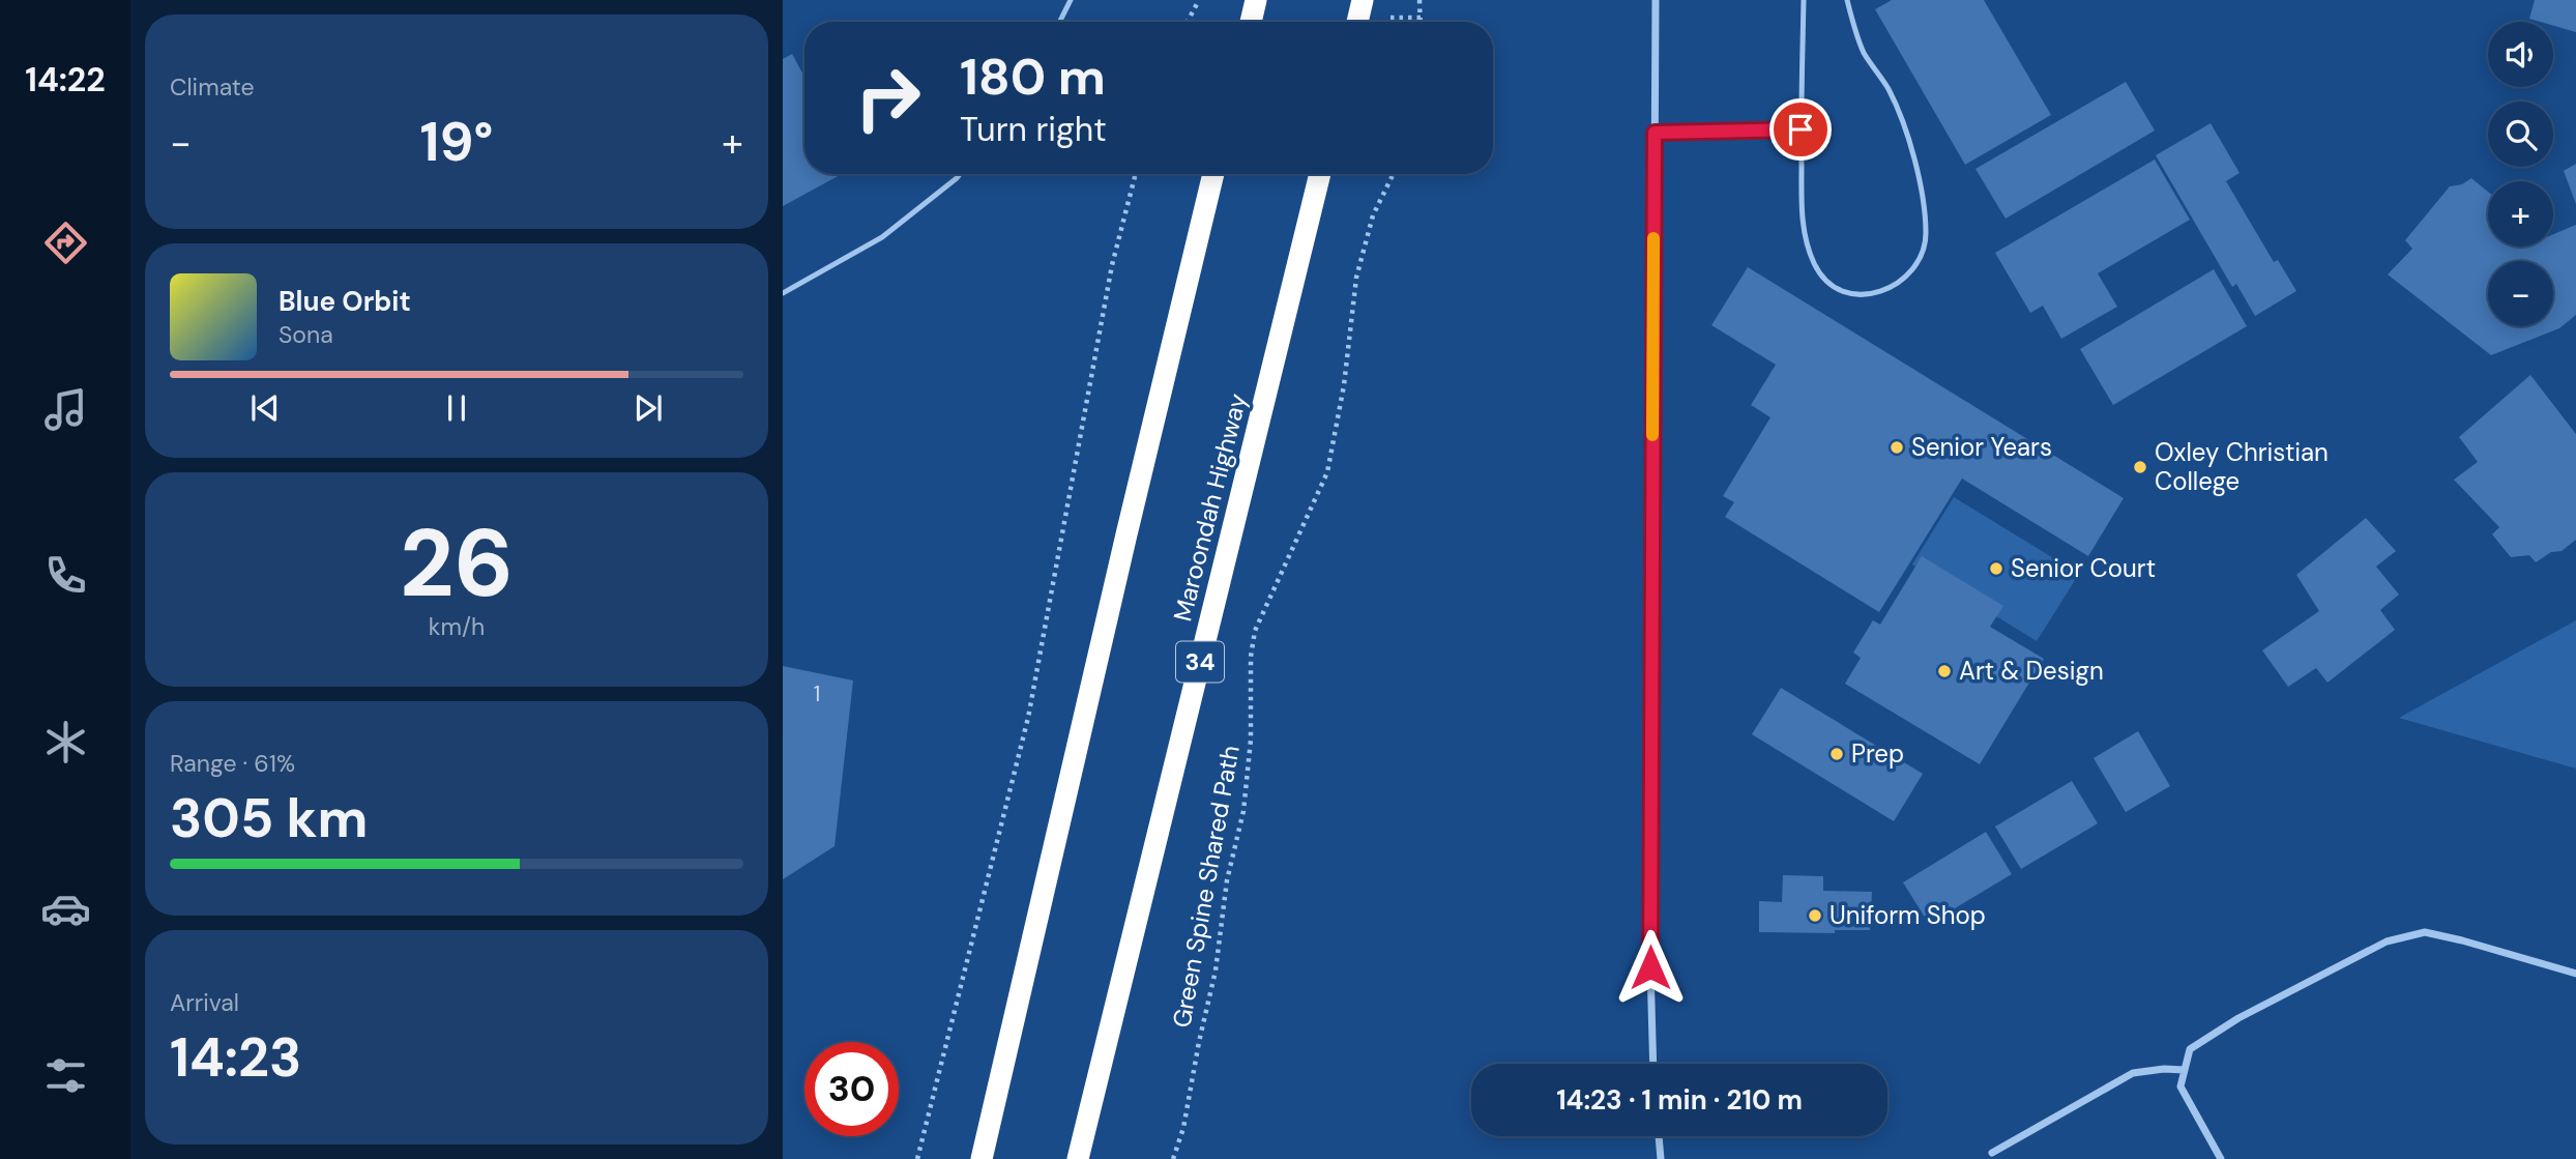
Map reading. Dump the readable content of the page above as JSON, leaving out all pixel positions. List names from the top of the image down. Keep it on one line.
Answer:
{"streets":{"highway":["Maroondah Highway","34"],"path":["Green Spine Shared Path"]},"places":["Senior Years","Oxley Christian College","Senior Court","Art & Design","Prep","Uniform Shop"],"house_numbers":["1"],"page":{"tabs":"14:22","tile":["Climate",["26","km/h"],["Range · 61%","305 km"],["Arrival","14:23"]],"map_buttons":["+","−"],"turn":["180 m","Turn right"],"heat":["−","19°","+"],"song":["Blue Orbit","Sona"],"limit":"30","trip":"14:23 · 1 min · 210 m"}}
